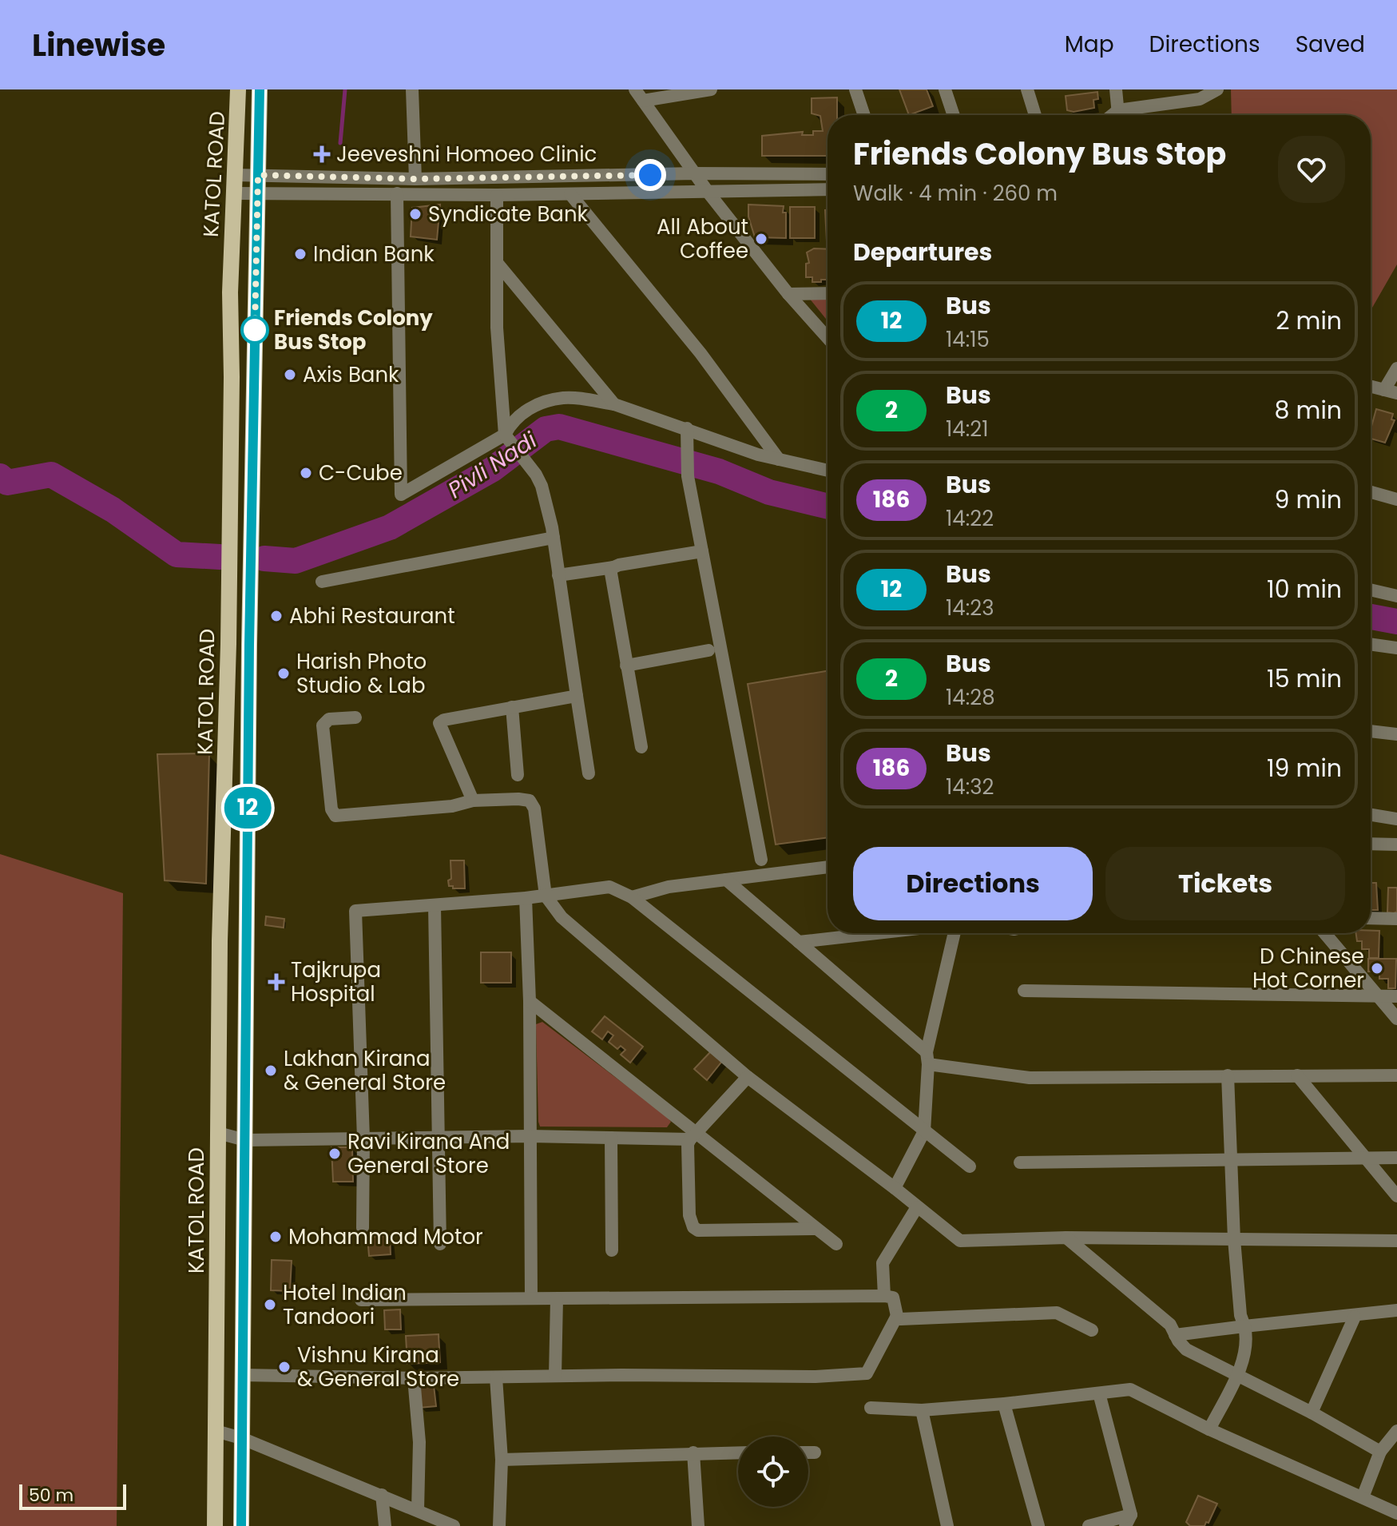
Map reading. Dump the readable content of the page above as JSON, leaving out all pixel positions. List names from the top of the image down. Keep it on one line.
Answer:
{"streets":{"main road":["KATOL ROAD"]},"water":["Pivli Nadi"],"places":{"health":["Jeeveshni Homoeo Clinic","Tajkrupa Hospital"],"other":["Syndicate Bank","All About Coffee","Indian Bank","Friends Colony Bus Stop","Axis Bank","C-Cube","Abhi Restaurant","Harish Photo Studio & Lab","D Chinese Hot Corner","Lakhan Kirana & General Store","Ravi Kirana And General Store","Mohammad Motor","Hotel Indian Tandoori","Vishnu Kirana & General Store"]},"lines":["bus line 12"],"scale_bar":"50 m","page":{"header":"Linewise","nav":["Map","Directions","Saved"],"on_map":"12","heading":[["Friends Colony Bus Stop","Walk · 4 min · 260 m"],"Departures"],"list":[{"mark":"12","name":"Bus","note":"14:15","value":"2 min"},{"mark":"2","name":"Bus","note":"14:21","value":"8 min"},{"mark":"186","name":"Bus","note":"14:22","value":"9 min"},{"mark":"12","name":"Bus","note":"14:23","value":"10 min"},{"mark":"2","name":"Bus","note":"14:28","value":"15 min"},{"mark":"186","name":"Bus","note":"14:32","value":"19 min"}],"buttons":["Directions","Tickets"],"scale":"50 m"}}
